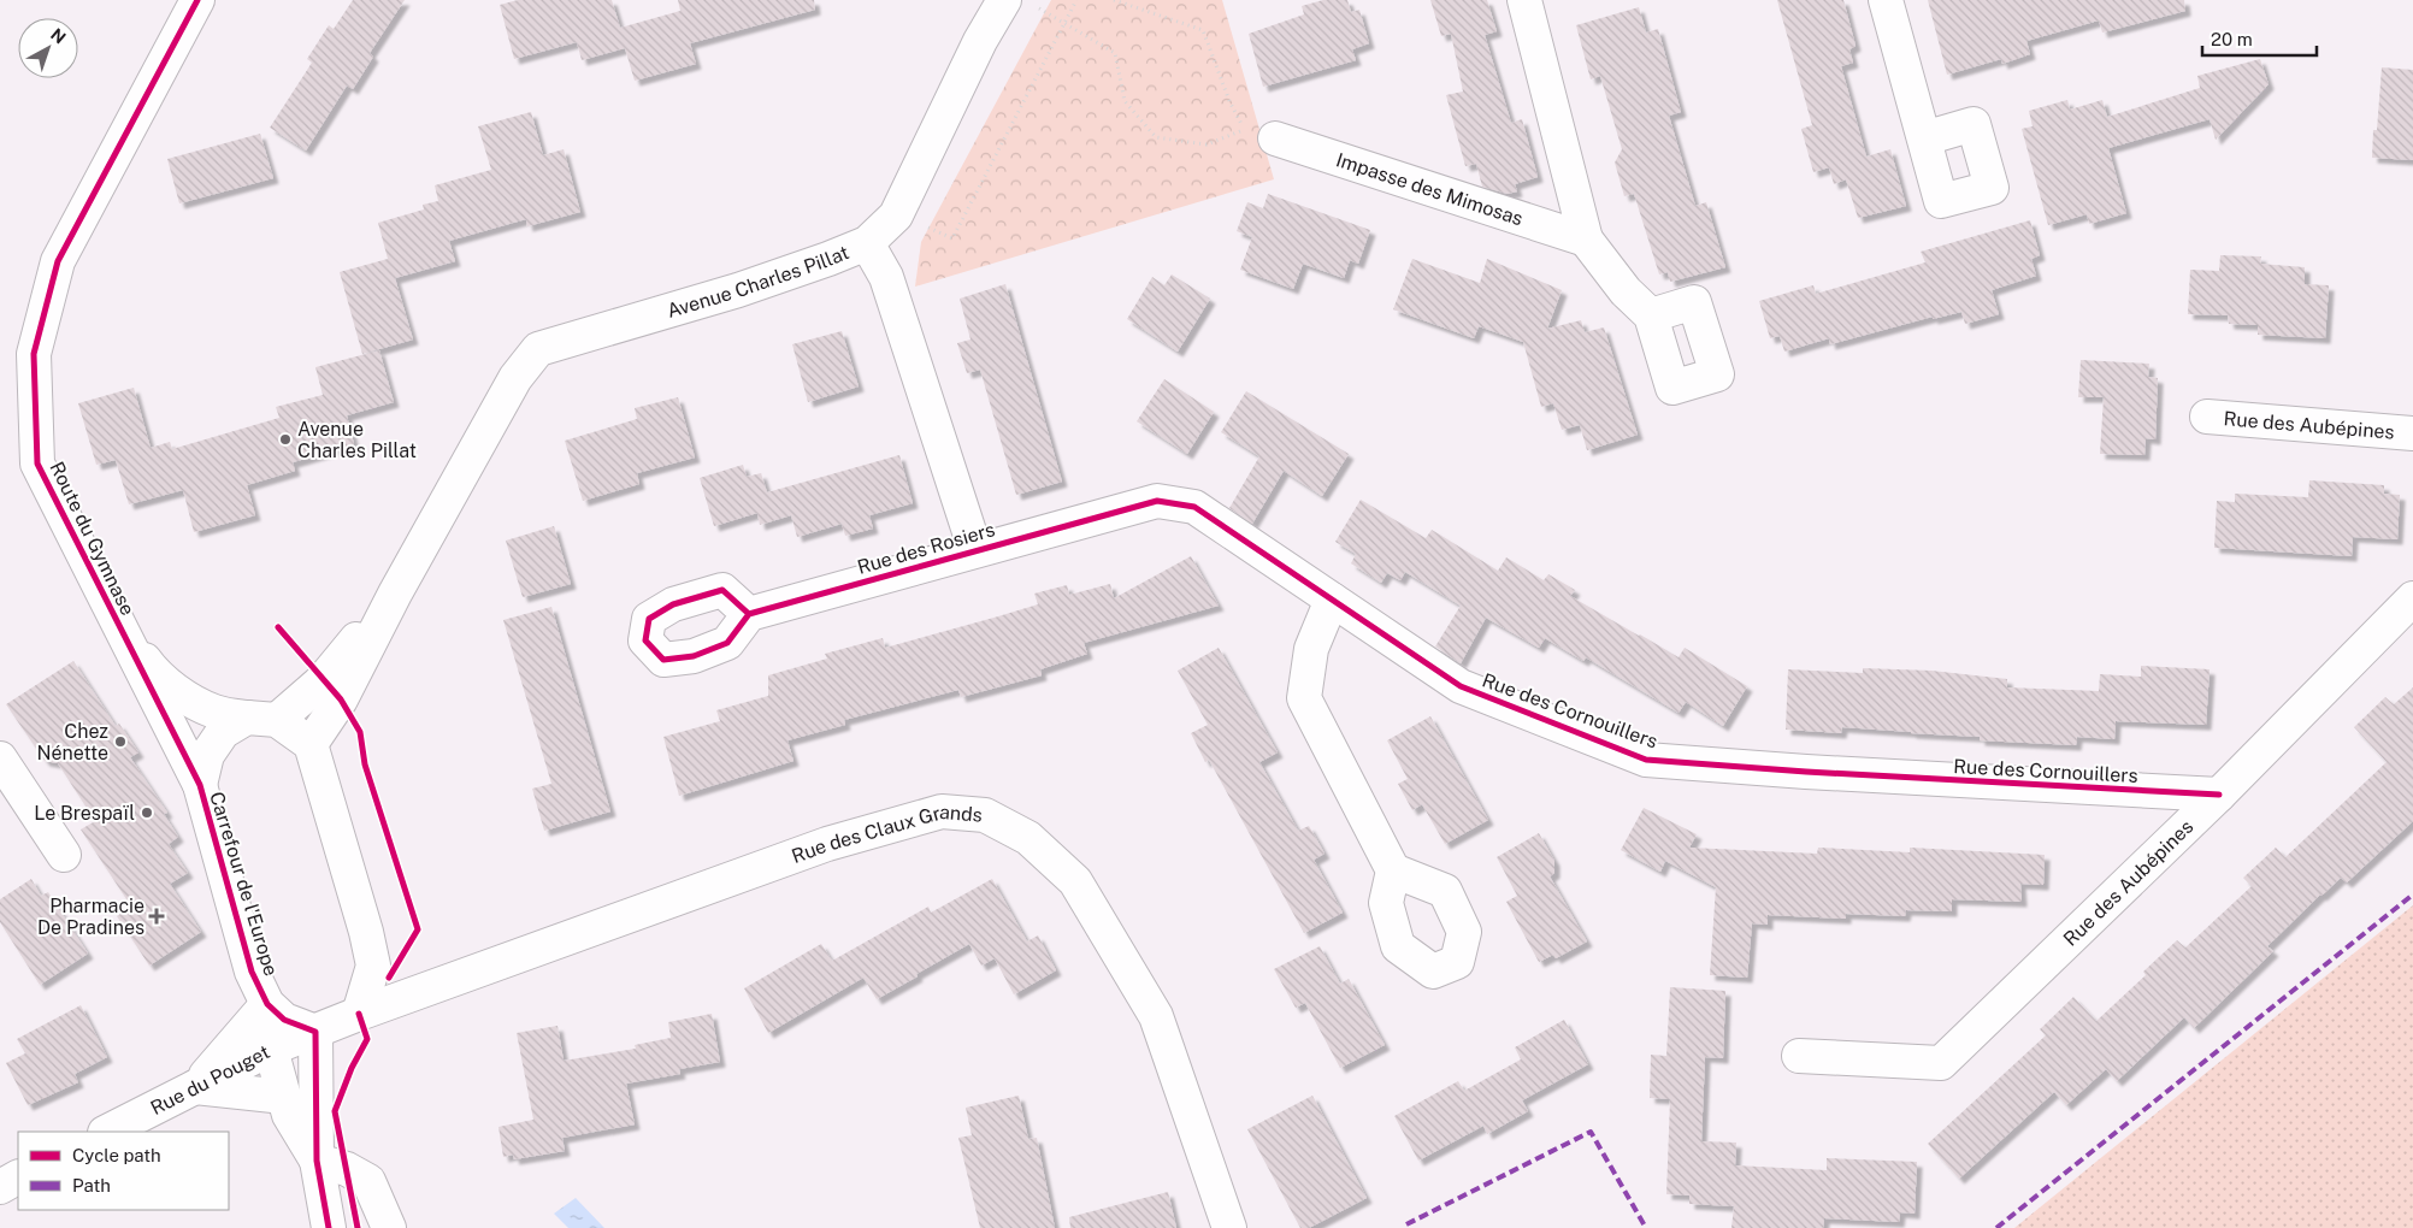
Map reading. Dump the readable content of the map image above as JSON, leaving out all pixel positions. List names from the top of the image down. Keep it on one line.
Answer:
{"streets":{"street":["Impasse des Mimosas","Avenue Charles Pillat","Rue des Aubépines","Route du Gymnase","Rue des Rosiers","Rue des Cornouillers","Rue des Claux Grands","Carrefour de l'Europe","Rue du Pouget"]},"crossings":[["Avenue Charles Pillat","Rue des Rosiers"],["Avenue Charles Pillat","Carrefour de l'Europe"],["Rue des Aubépines","Rue des Cornouillers"],["Route du Gymnase","Carrefour de l'Europe"],["Rue des Rosiers","Rue des Cornouillers"],["Carrefour de l'Europe","Rue du Pouget"]],"places":{"other":["Avenue Charles Pillat","Chez Nénette","Le Brespaïl"],"health":["Pharmacie De Pradines"]},"legend":["Cycle path","Path"],"scale_bar":"20 m","north":"top right"}
